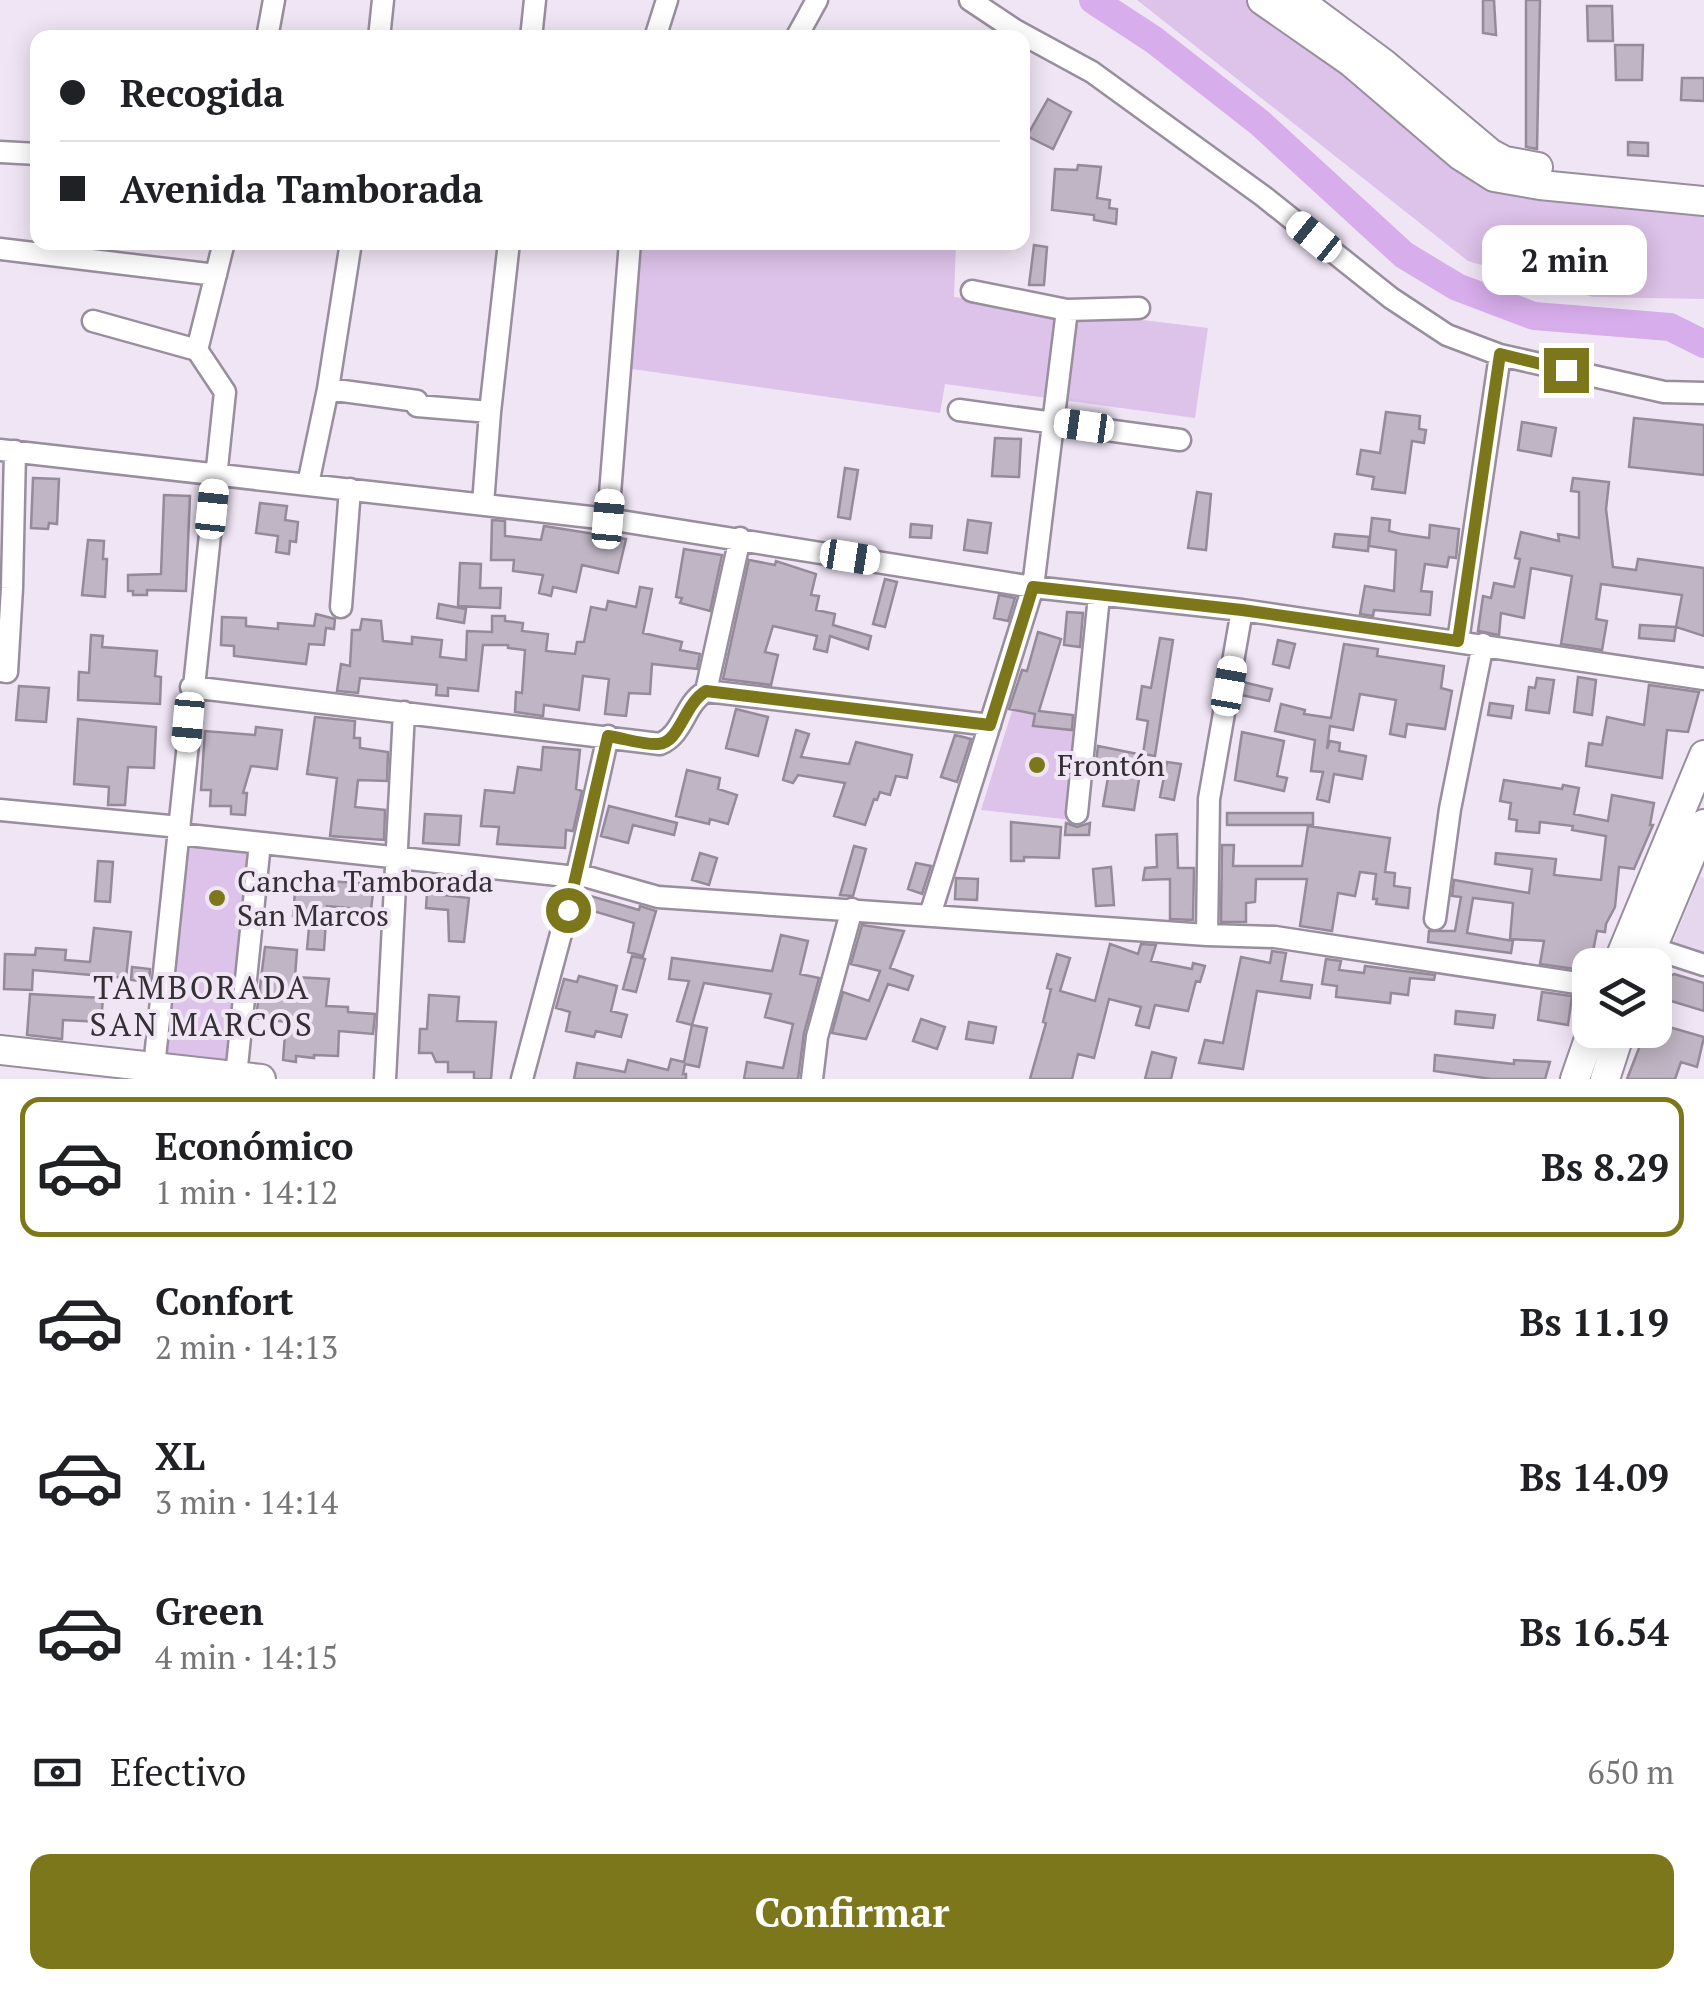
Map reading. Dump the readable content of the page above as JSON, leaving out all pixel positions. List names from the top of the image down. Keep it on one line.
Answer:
{"districts":["TAMBORADA SAN MARCOS"],"places":["Frontón","Cancha Tamborada San Marcos"],"page":{"banner":["Recogida","Avenida Tamborada"],"bubble":"2 min","list":[{"name":"Económico","note":"1 min · 14:12","value":"Bs 8.29"},{"name":"Confort","note":"2 min · 14:13","value":"Bs 11.19"},{"name":"XL","note":"3 min · 14:14","value":"Bs 14.09"},{"name":"Green","note":"4 min · 14:15","value":"Bs 16.54"}],"pay":["Efectivo","650 m"],"buttons":"Confirmar"}}
